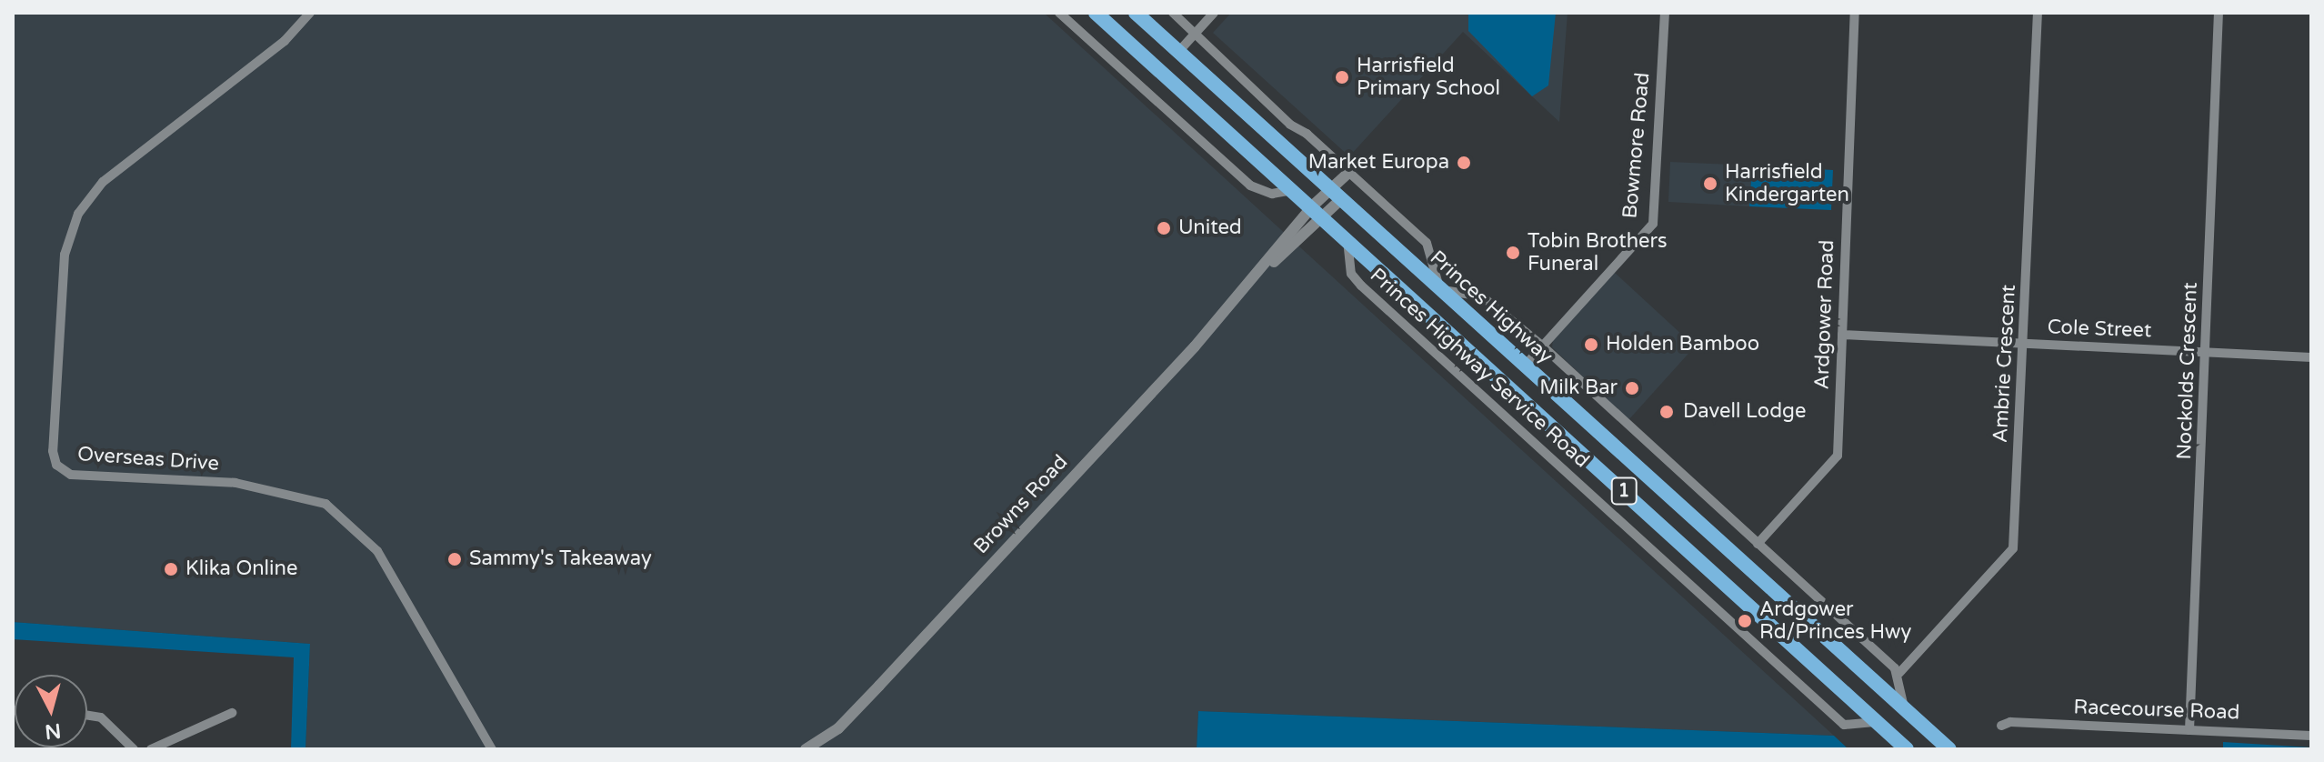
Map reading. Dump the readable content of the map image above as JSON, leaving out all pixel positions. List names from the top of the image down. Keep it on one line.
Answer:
{"streets":{"highway":["Princes Highway","1"],"street":["Bowmore Road","Ardgower Road","Cole Street","Ambrie Crescent","Princes Highway Service Road","Nockolds Crescent","Overseas Drive","Browns Road","Racecourse Road"]},"crossings":[["Bowmore Road","Princes Highway"],["Bowmore Road","Princes Highway Service Road"],["Princes Highway","Princes Highway Service Road"],["Princes Highway","Browns Road"],["Ardgower Road","Cole Street"],["Ardgower Road","Princes Highway Service Road"],["Cole Street","Ambrie Crescent"],["Cole Street","Nockolds Crescent"],["Ambrie Crescent","Princes Highway Service Road"],["Princes Highway Service Road","1"],["Princes Highway Service Road","Browns Road"],["Nockolds Crescent","Racecourse Road"],["1","Browns Road"]],"places":["Harrisfield Primary School","Market Europa","Harrisfield Kindergarten","United","Tobin Brothers Funeral","Holden Bamboo","Milk Bar","Davell Lodge","Sammy's Takeaway","Klika Online","Ardgower Rd/Princes Hwy"],"north":"bottom"}
